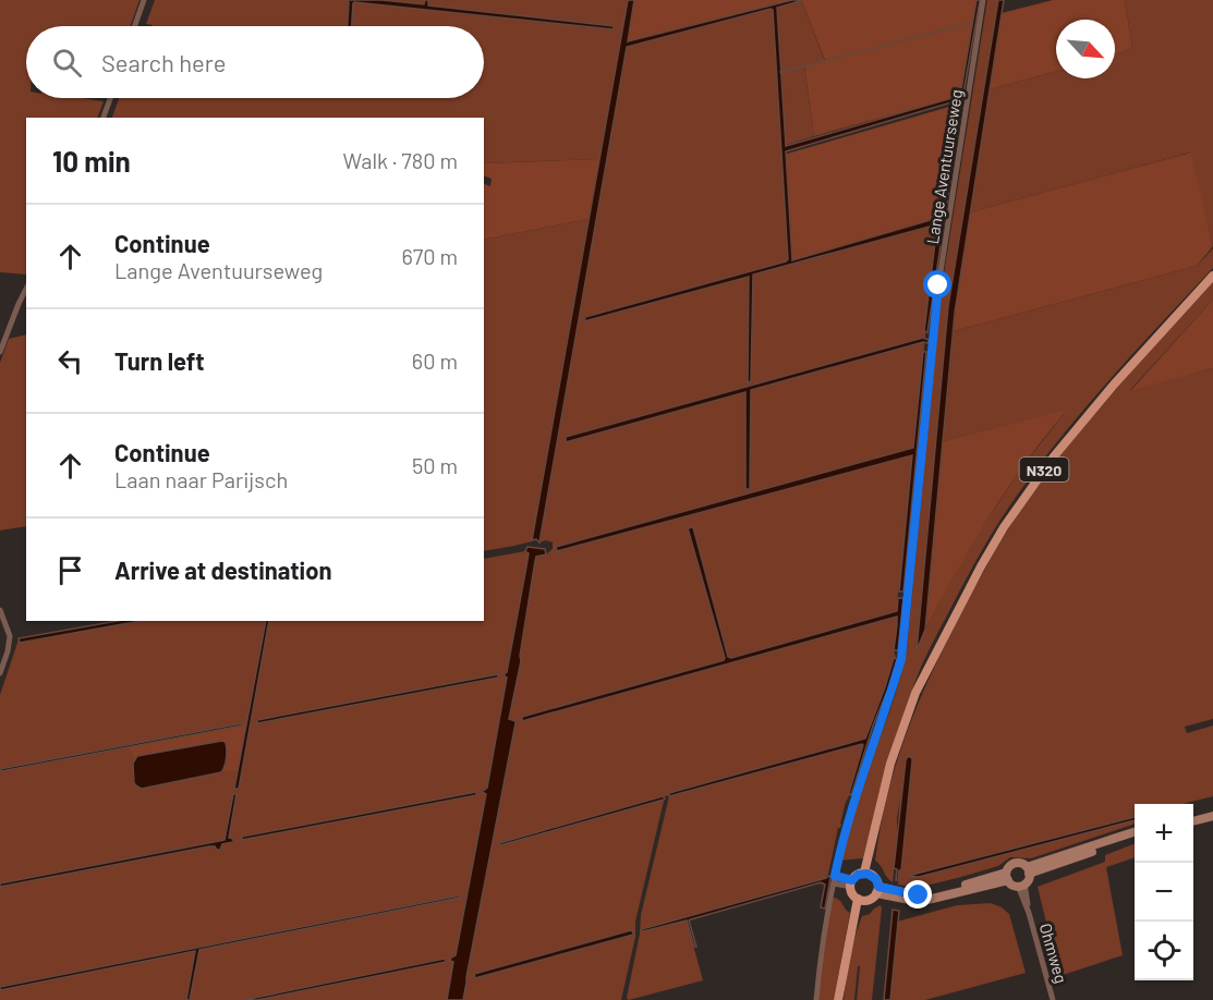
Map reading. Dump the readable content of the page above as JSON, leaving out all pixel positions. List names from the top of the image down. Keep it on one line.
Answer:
{"streets":{"main road":["N320"],"street":["Lange Aventuurseweg","Ohmweg"]},"north":"bottom right","page":{"search":"Search here","heading":["10 min","Walk · 780 m"],"list":[["Continue","Lange Aventuurseweg","670 m"],["Turn left","60 m"],["Continue","Laan naar Parijsch","50 m"],"Arrive at destination"],"map_buttons":["+","−"]}}
